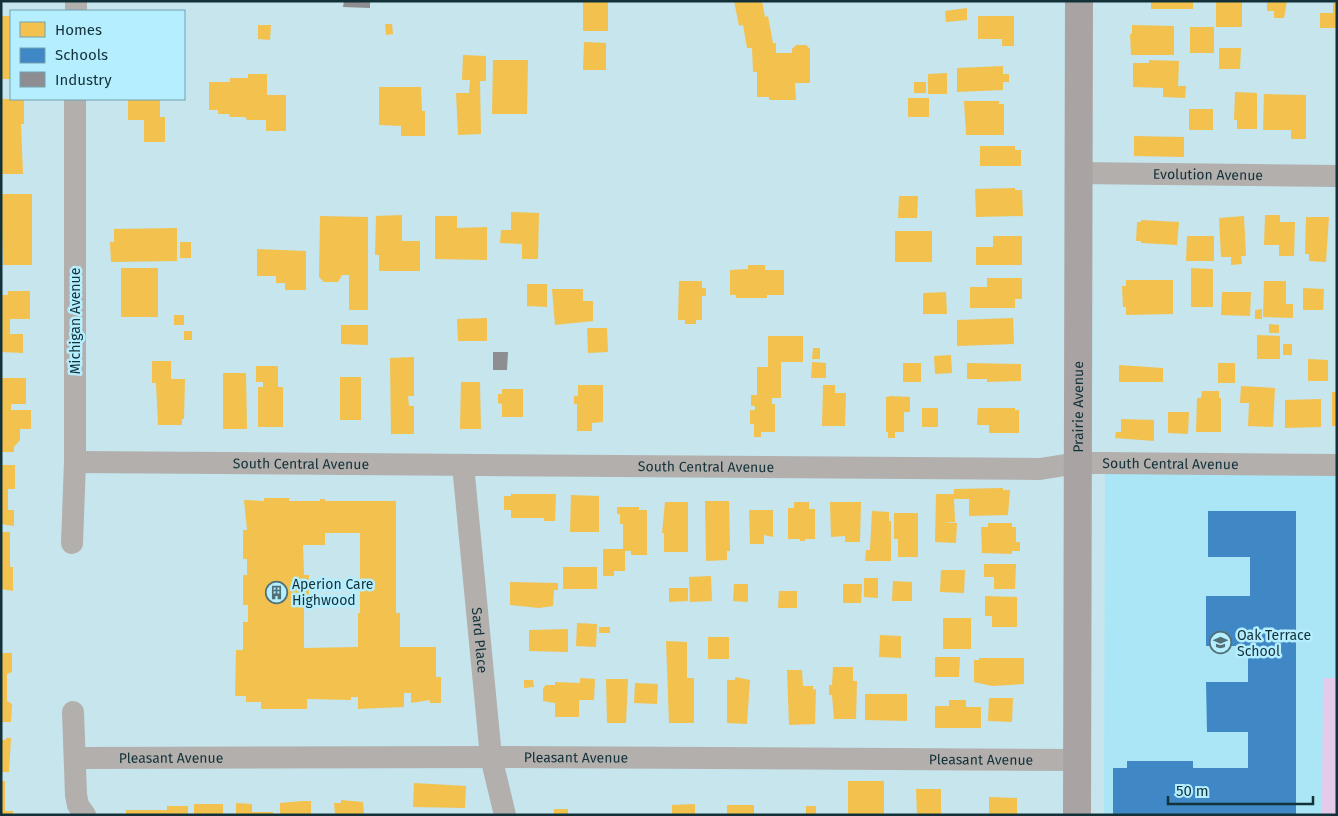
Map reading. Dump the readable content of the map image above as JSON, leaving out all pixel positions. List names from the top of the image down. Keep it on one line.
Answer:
{"streets":{"main road":["Prairie Avenue"],"street":["Evolution Avenue","Michigan Avenue","South Central Avenue","Sard Place","Pleasant Avenue"]},"crossings":[["Evolution Avenue","Prairie Avenue"],["Michigan Avenue","South Central Avenue"],["Prairie Avenue","South Central Avenue"],["Prairie Avenue","Pleasant Avenue"],["South Central Avenue","Sard Place"],["Sard Place","Pleasant Avenue"]],"places":{"building":["Aperion Care Highwood"],"school or university":["Oak Terrace School"]},"legend":["Homes","Schools","Industry"],"scale_bar":"50 m"}
